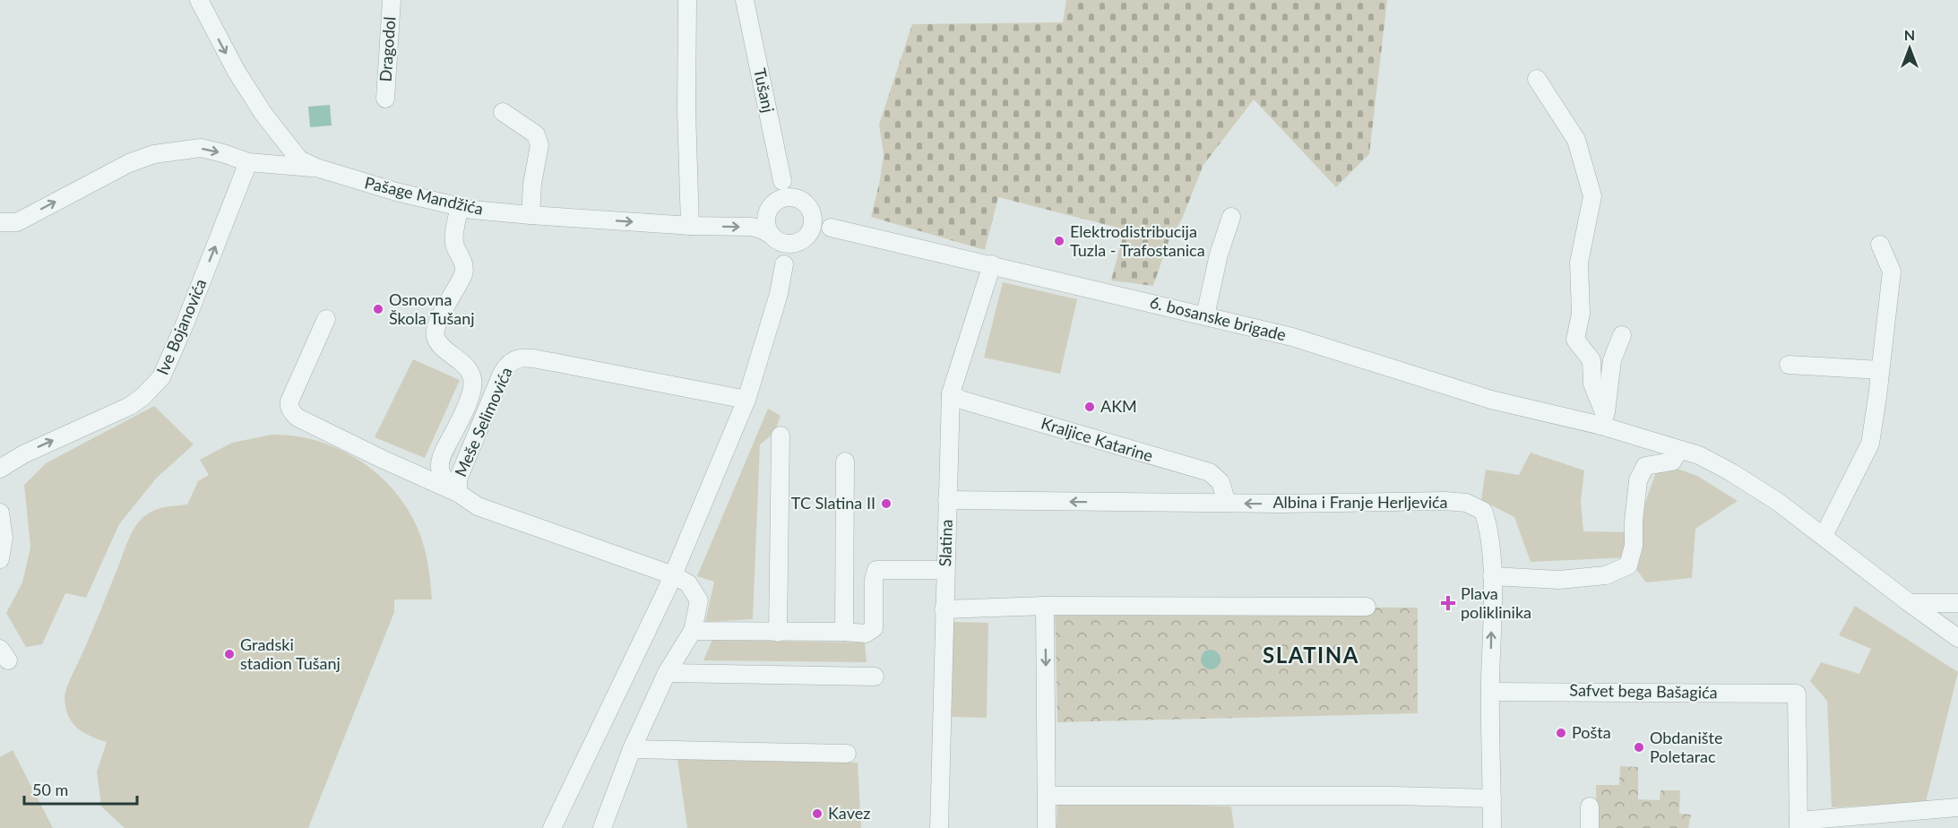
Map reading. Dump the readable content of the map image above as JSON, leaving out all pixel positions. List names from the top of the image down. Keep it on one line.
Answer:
{"streets":{"street":["Dragodol","Tušanj","Pašage Mandžića","6. bosanske brigade","Ive Bojanovića","Meše Selimovića","Kraljice Katarine","Albina i Franje Herljevića","Slatina","Safvet bega Bašagića"]},"crossings":[["6. bosanske brigade","Slatina"],["Kraljice Katarine","Albina i Franje Herljevića"],["Kraljice Katarine","Slatina"],["Albina i Franje Herljevića","Slatina"],["Albina i Franje Herljevića","Safvet bega Bašagića"]],"one_way":["Pašage Mandžića","Ive Bojanovića"],"districts":["SLATINA"],"places":{"other":["Elektrodistribucija Tuzla - Trafostanica","Osnovna Škola Tušanj","AKM","TC Slatina II","Gradski stadion Tušanj","Pošta","Obdanište Poletarac","Kavez"],"health":["Plava poliklinika"]},"scale_bar":"50 m","north":"top"}
